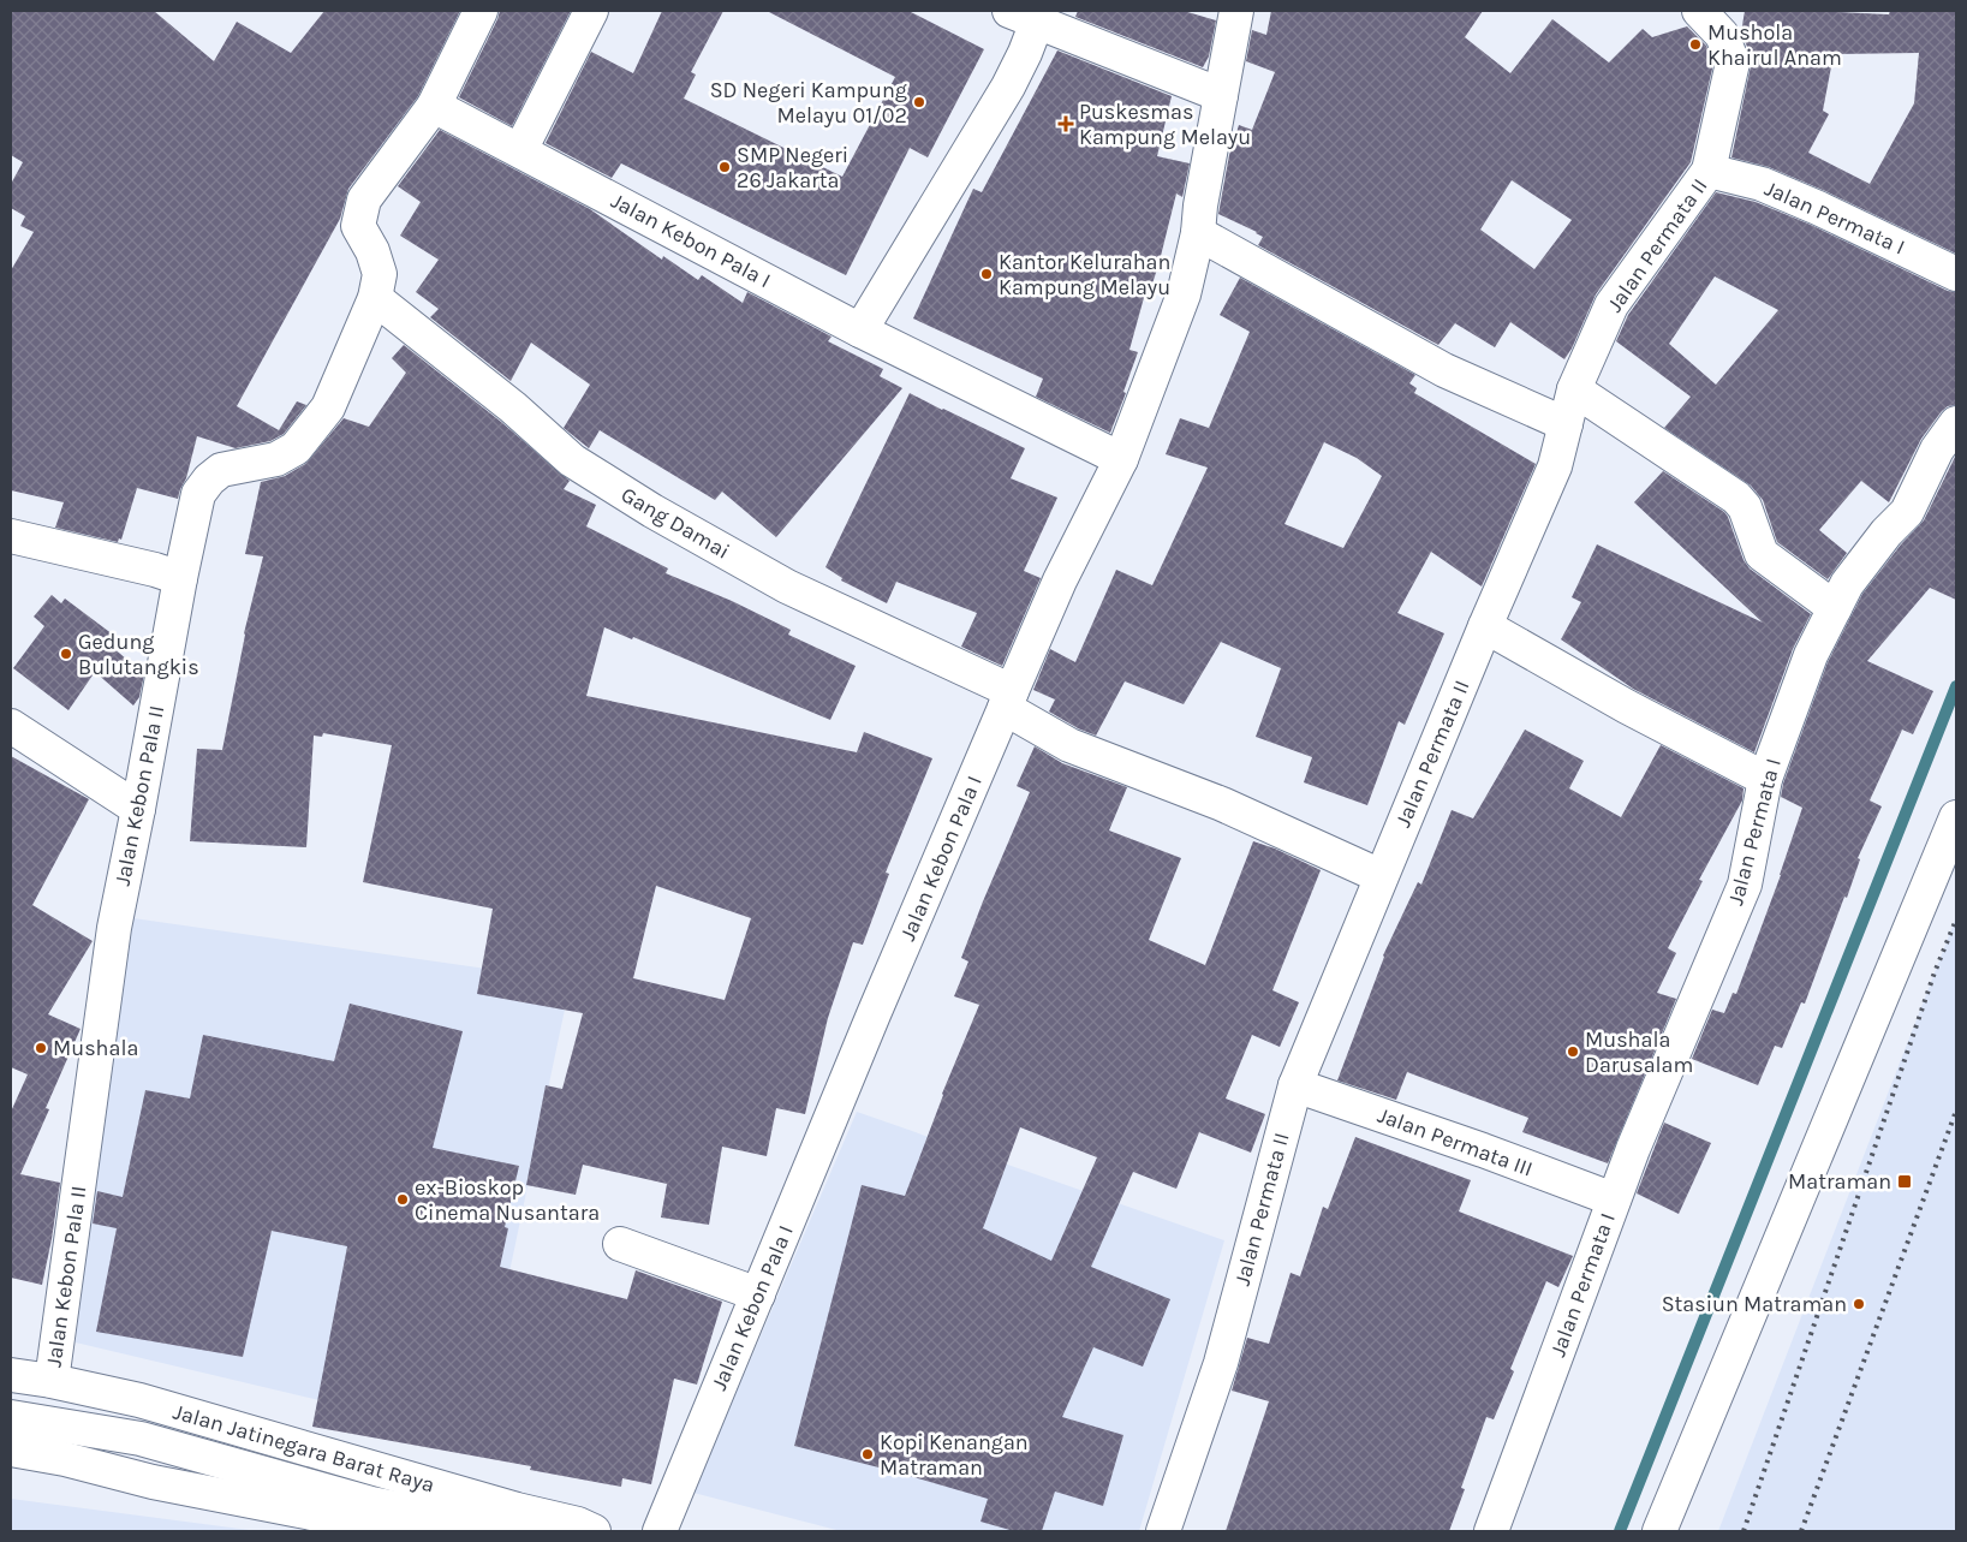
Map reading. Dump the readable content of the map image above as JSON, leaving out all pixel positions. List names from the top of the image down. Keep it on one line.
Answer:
{"streets":{"street":["Jalan Permata I","Jalan Kebon Pala I","Jalan Permata II","Gang Damai","Jalan Kebon Pala II","Jalan Permata III","Jalan Jatinegara Barat Raya"]},"crossings":[["Jalan Permata I","Jalan Permata II"],["Jalan Permata I","Jalan Permata III"],["Jalan Kebon Pala I","Gang Damai"],["Jalan Kebon Pala I","Jalan Kebon Pala II"],["Jalan Permata II","Gang Damai"],["Jalan Permata II","Jalan Permata III"],["Gang Damai","Jalan Kebon Pala II"],["Jalan Kebon Pala II","Jalan Jatinegara Barat Raya"]],"places":{"other":["Mushola Khairul Anam","SD Negeri Kampung Melayu 01/02","SMP Negeri 26 Jakarta","Kantor Kelurahan Kampung Melayu","Gedung Bulutangkis","Mushala","Mushala Darusalam","ex-Bioskop Cinema Nusantara","Stasiun Matraman","Kopi Kenangan Matraman"],"health":["Puskesmas Kampung Melayu"],"transit":["Matraman"]}}
